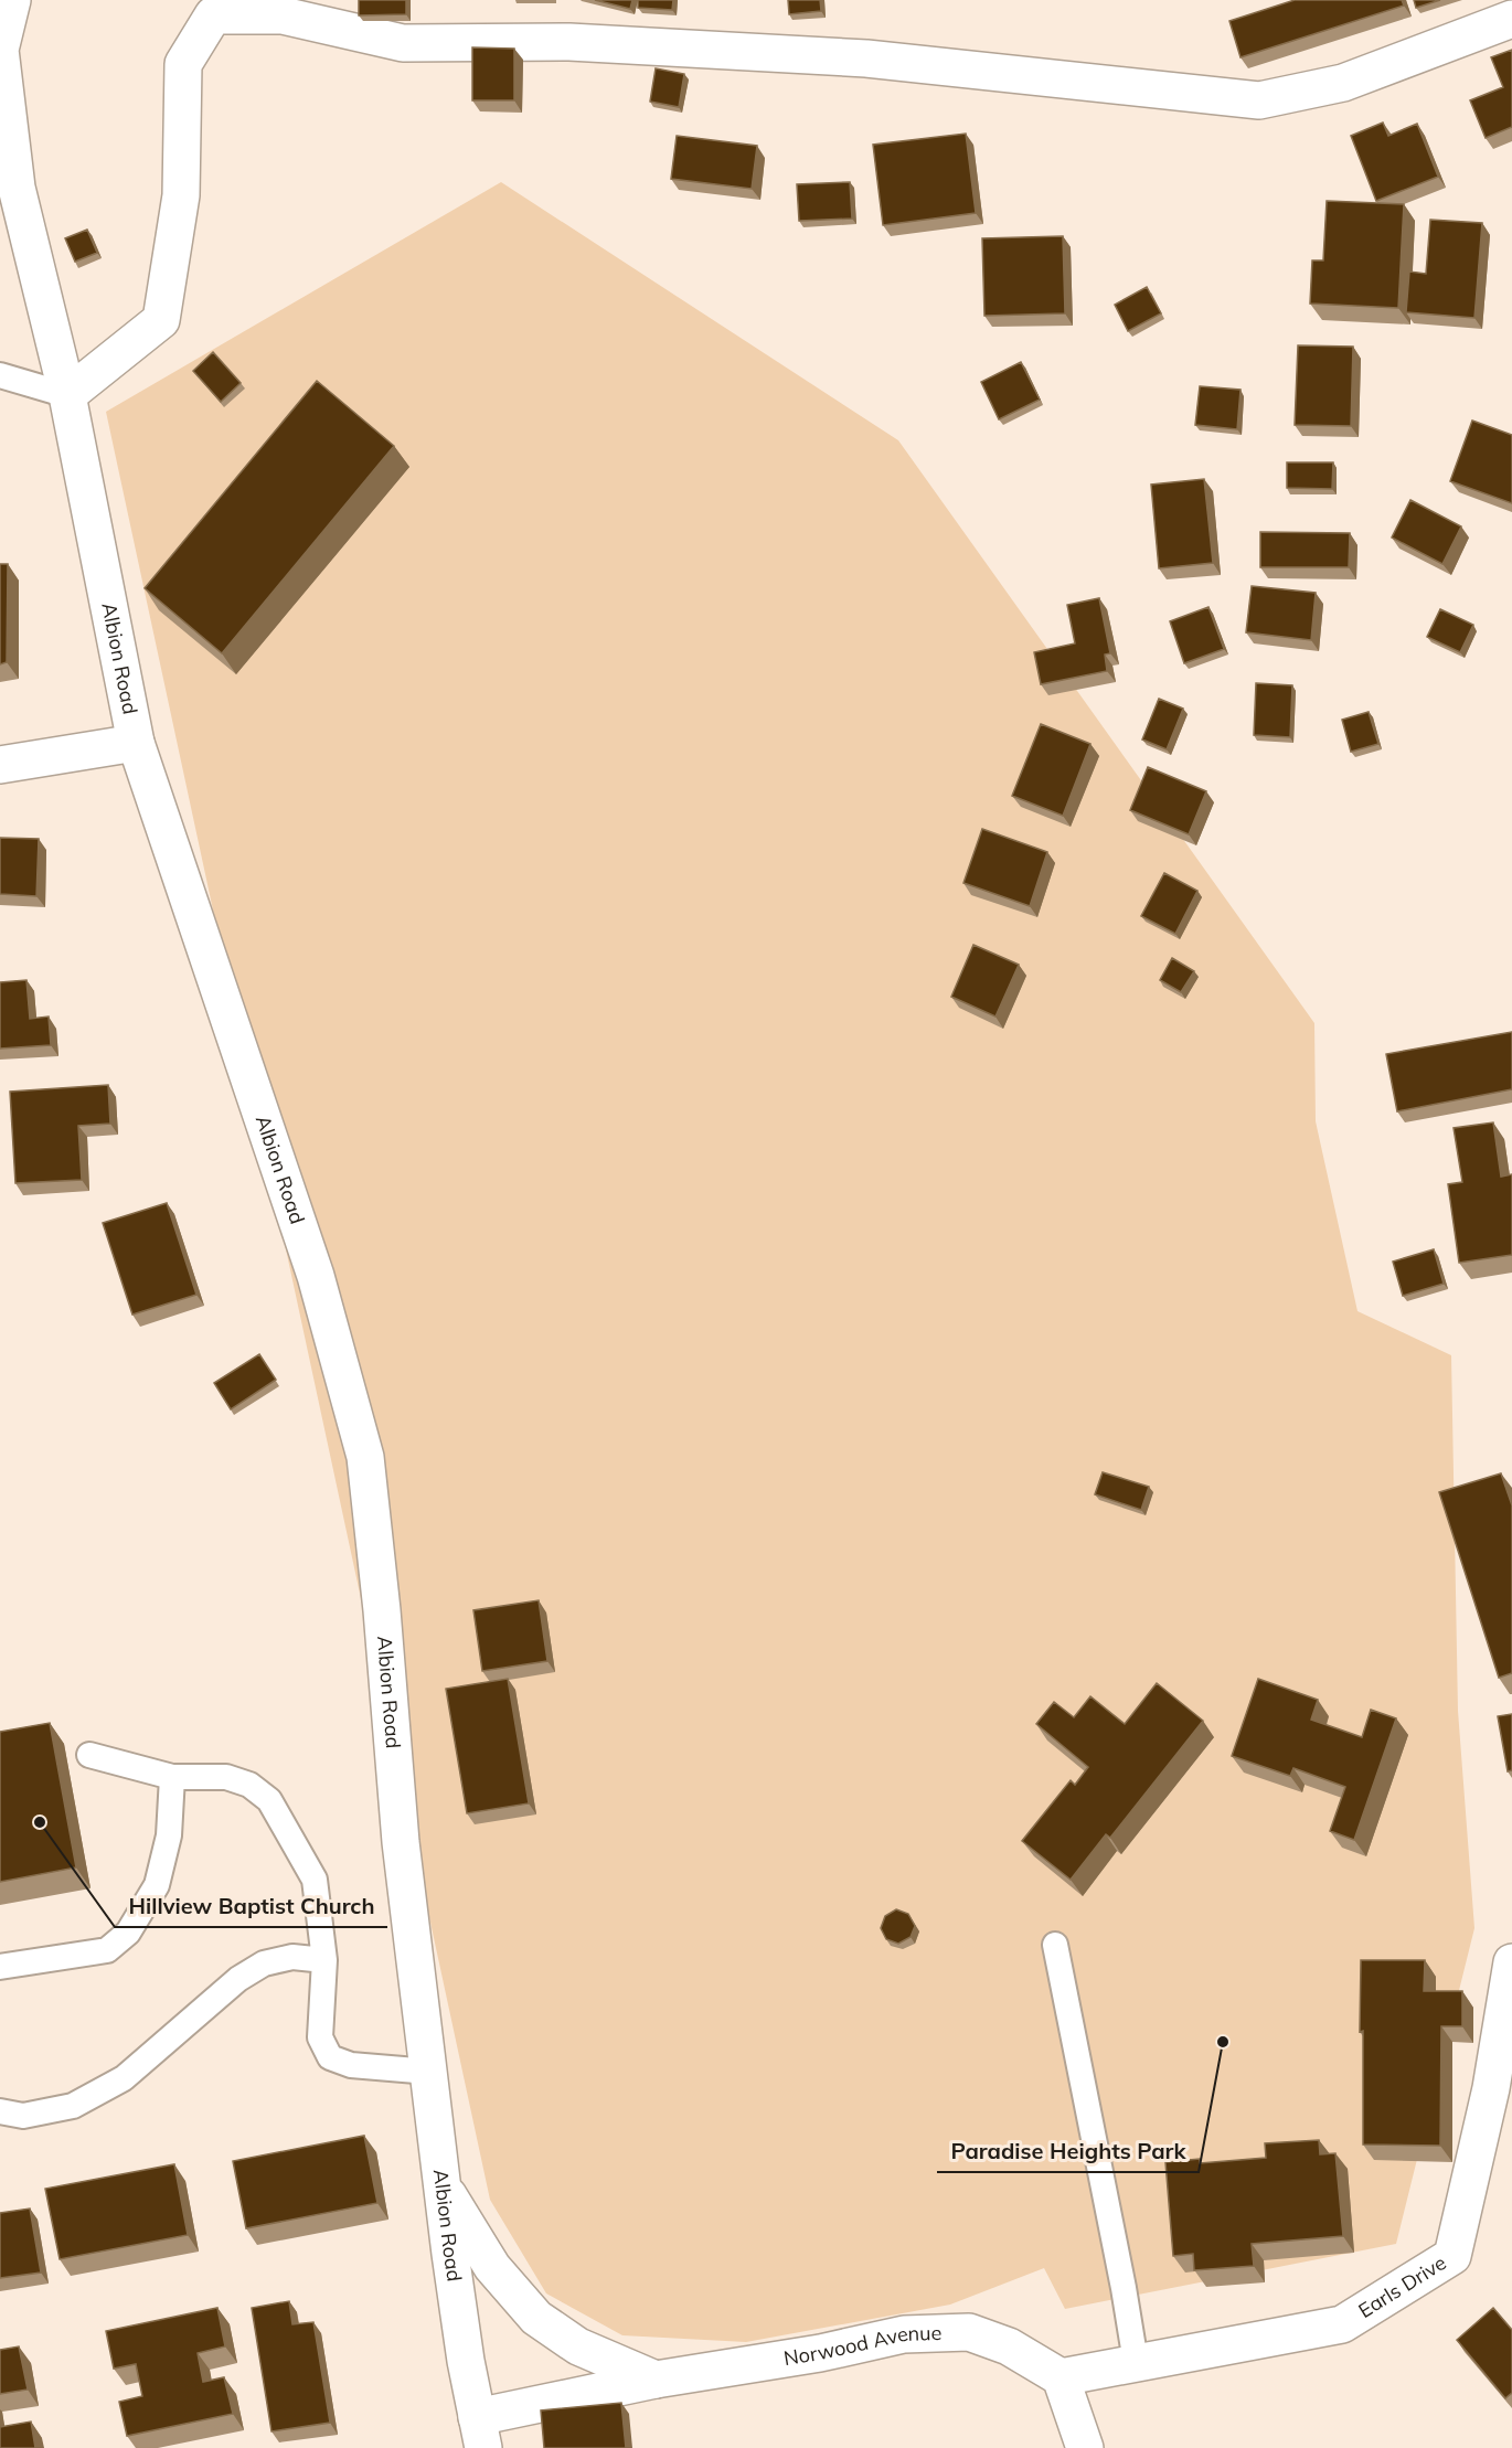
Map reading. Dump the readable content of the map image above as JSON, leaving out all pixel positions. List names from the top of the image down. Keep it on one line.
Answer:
{"streets":{"street":["Albion Road","Earls Drive","Norwood Avenue"]},"crossings":[["Albion Road","Norwood Avenue"],["Earls Drive","Norwood Avenue"]],"places":["Hillview Baptist Church","Paradise Heights Park"]}
